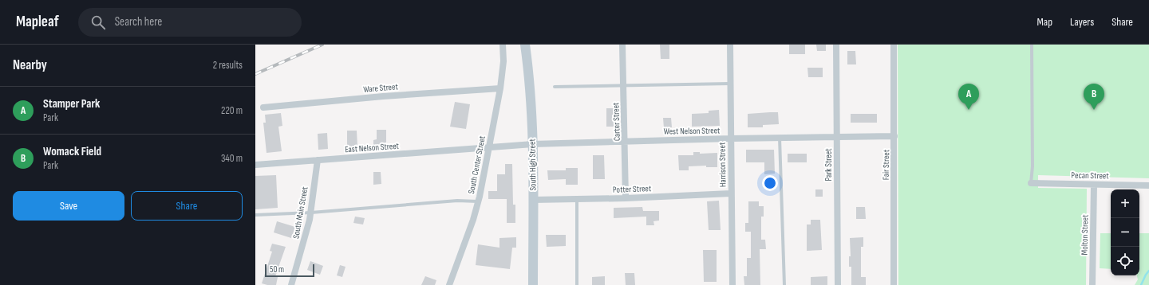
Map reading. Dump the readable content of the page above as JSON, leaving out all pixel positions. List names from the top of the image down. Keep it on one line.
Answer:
{"streets":{"main road":["South High Street"],"street":["Ware Street","Carter Street","West Nelson Street","East Nelson Street","South Center Street","Harrison Street","Park Street","Fair Street","Pecan Street","Potter Street","South Main Street","Molton Street"]},"crossings":[["Ware Street","South Center Street"],["Carter Street","West Nelson Street"],["Carter Street","Potter Street"],["West Nelson Street","East Nelson Street"],["West Nelson Street","South Center Street"],["West Nelson Street","South High Street"],["West Nelson Street","Harrison Street"],["West Nelson Street","Park Street"],["West Nelson Street","Fair Street"],["East Nelson Street","South Center Street"],["East Nelson Street","South Main Street"],["South High Street","Potter Street"],["Harrison Street","Potter Street"],["Pecan Street","Molton Street"]],"scale_bar":"50 m","page":{"header":"Mapleaf","search":"Search here","nav":["Map","Layers","Share"],"heading":["Nearby","2 results"],"pins":["A","B"],"list":[{"mark":"A","name":"Stamper Park","note":"Park","value":"220 m"},{"mark":"B","name":"Womack Field","note":"Park","value":"340 m"}],"buttons":["Save","Share"],"map_buttons":["+","−"],"scale":"50 m"}}
